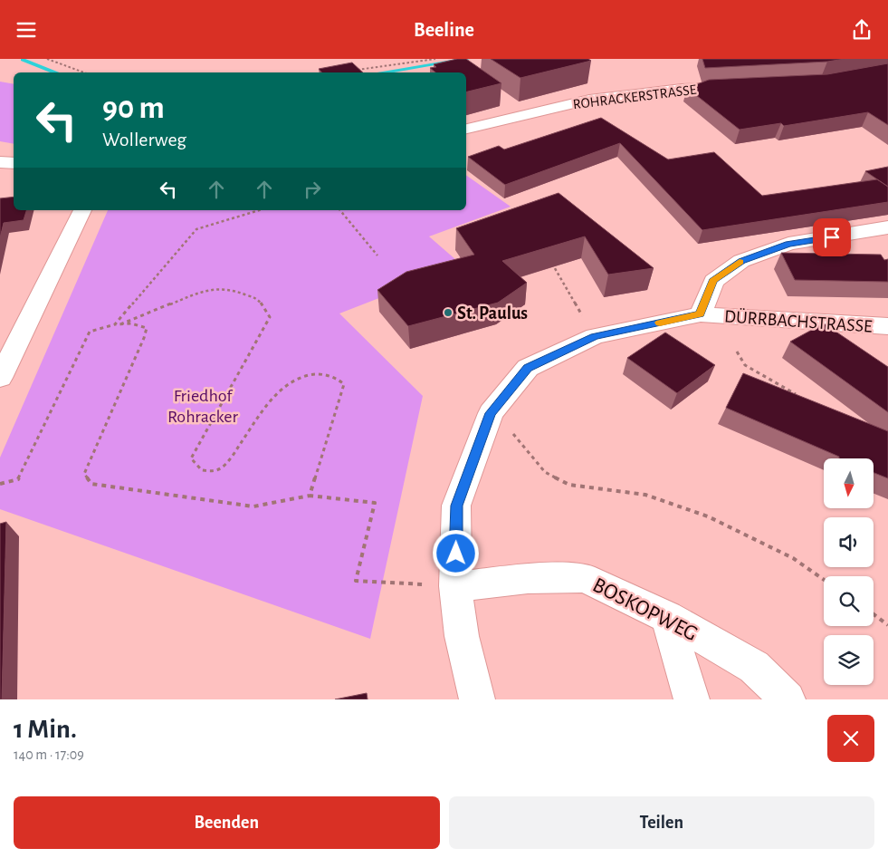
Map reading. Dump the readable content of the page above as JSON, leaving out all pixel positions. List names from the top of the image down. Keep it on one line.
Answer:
{"streets":{"street":["ROHRACKERSTRASSE","DÜRRBACHSTRASSE","BOSKOPWEG"]},"crossings":[["DÜRRBACHSTRASSE","BOSKOPWEG"]],"parks":["Friedhof Rohracker"],"places":["St. Paulus"],"north":"bottom","page":{"header":"Beeline","turn":["90 m","Wollerweg"],"heading":["1 Min.","140 m · 17:09"],"buttons":["Beenden","Teilen"]}}
